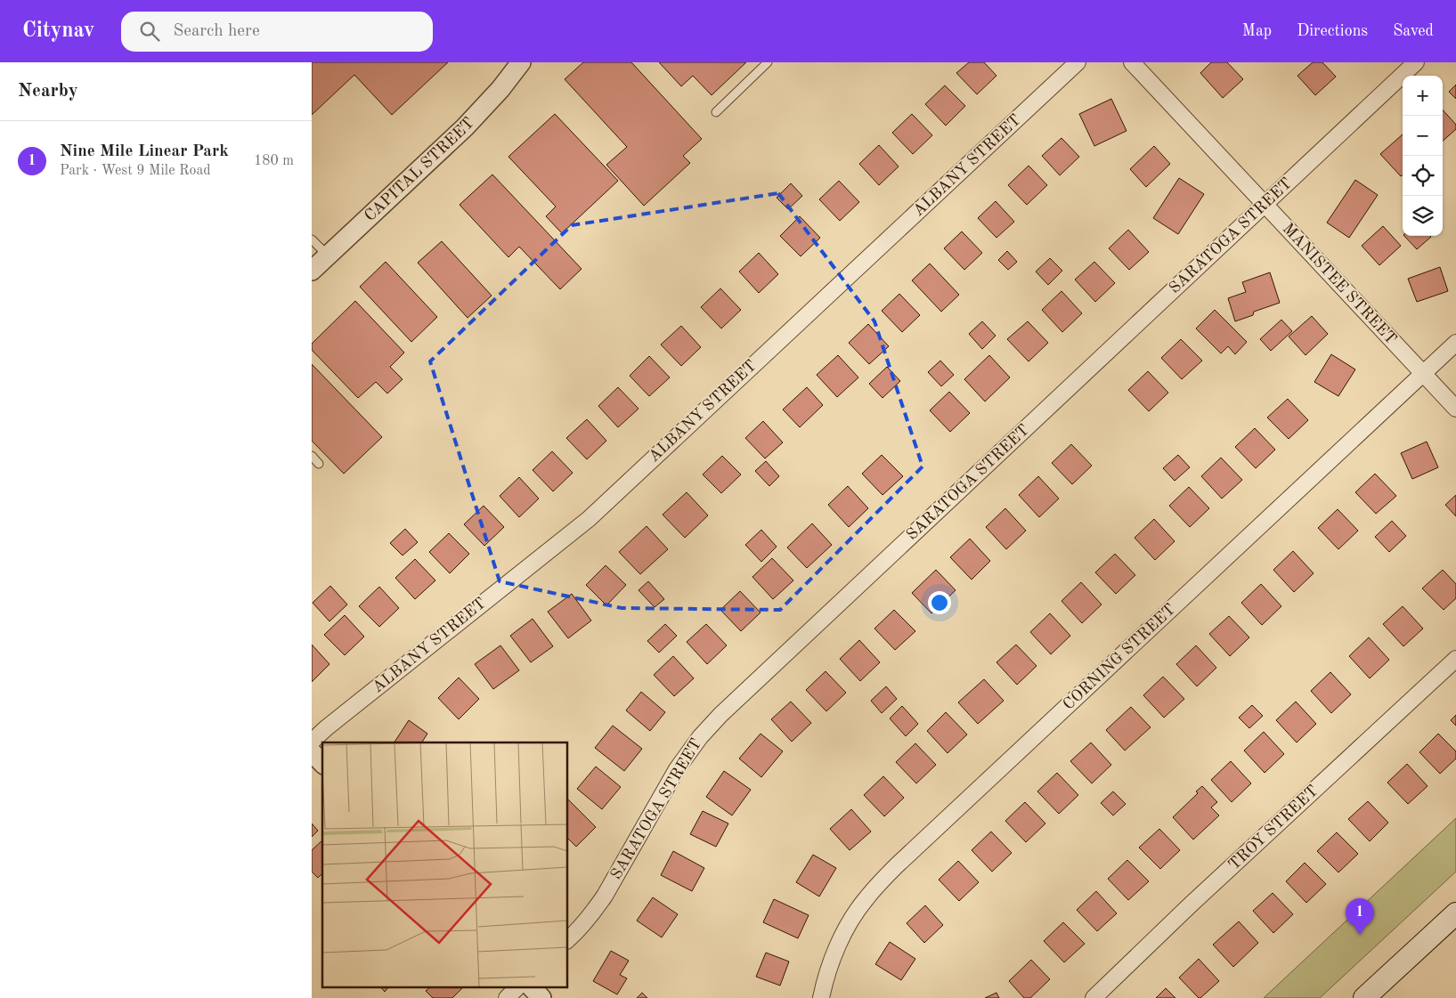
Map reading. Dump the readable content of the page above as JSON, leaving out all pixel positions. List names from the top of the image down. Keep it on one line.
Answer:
{"streets":{"street":["ALBANY STREET","CAPITAL STREET","SARATOGA STREET","MANISTEE STREET","CORNING STREET","TROY STREET"]},"crossings":[["SARATOGA STREET","MANISTEE STREET"],["MANISTEE STREET","CORNING STREET"]],"page":{"header":"Citynav","search":"Search here","nav":["Map","Directions","Saved"],"heading":"Nearby","map_buttons":["+","−"],"list":[{"mark":"1","name":"Nine Mile Linear Park","note":"Park · West 9 Mile Road","value":"180 m"}],"pins":"1"}}
